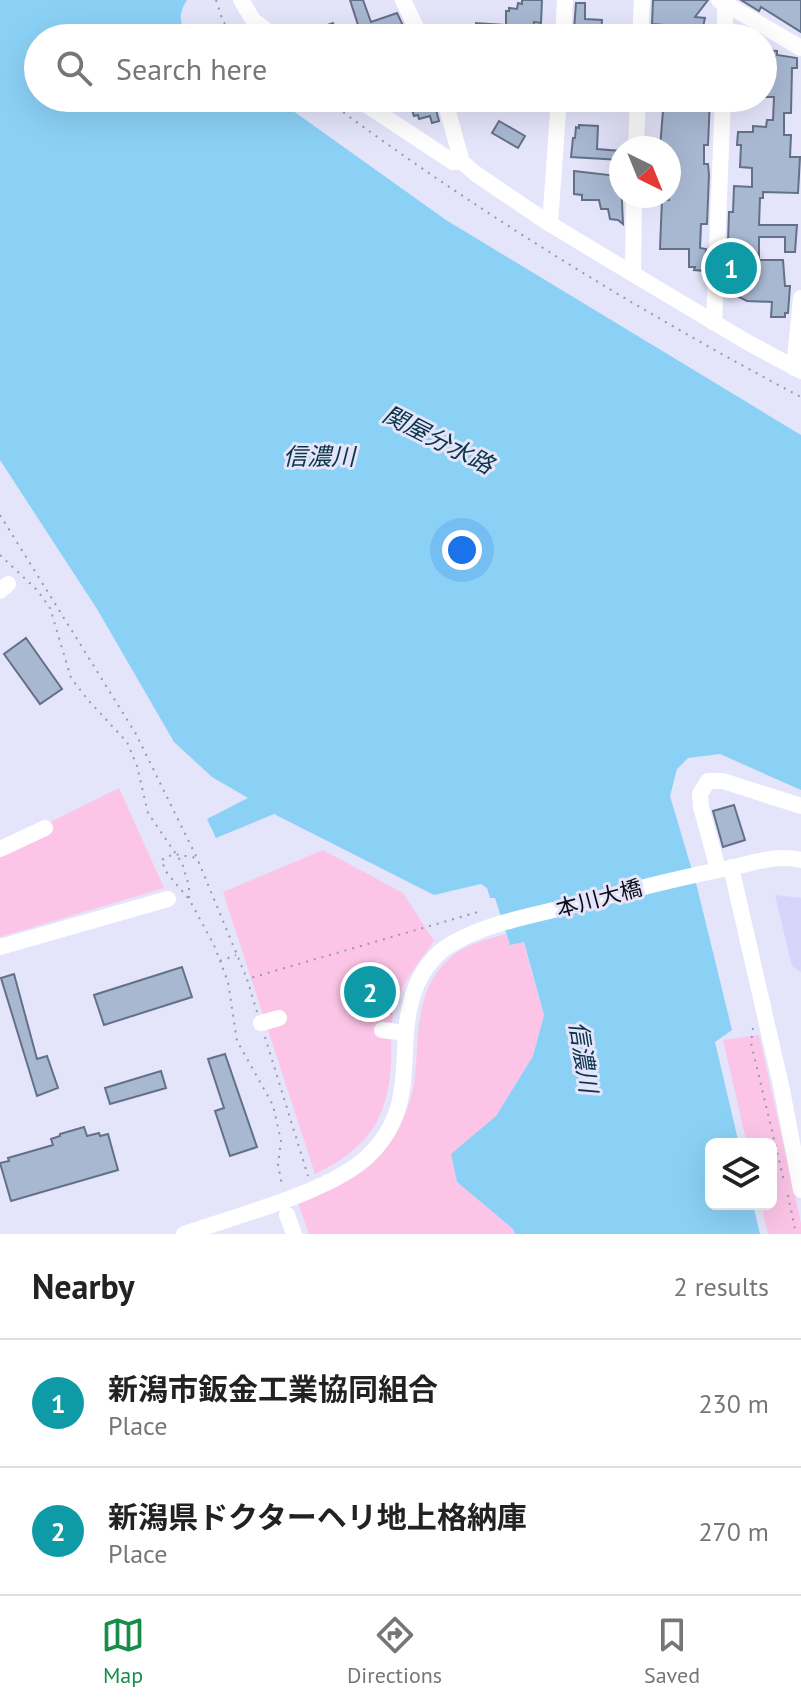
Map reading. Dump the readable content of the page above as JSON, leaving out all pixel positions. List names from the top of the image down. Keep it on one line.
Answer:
{"streets":{"street":["本川大橋"]},"water":["関屋分水路","信濃川"],"north":"bottom right","page":{"search":"Search here","pins":["1","2"],"heading":["Nearby","2 results"],"list":[{"mark":"1","name":"新潟市鈑金工業協同組合","note":"Place","value":"230 m"},{"mark":"2","name":"新潟県ドクターヘリ地上格納庫","note":"Place","value":"270 m"}],"nav":["Map","Directions","Saved"]}}
